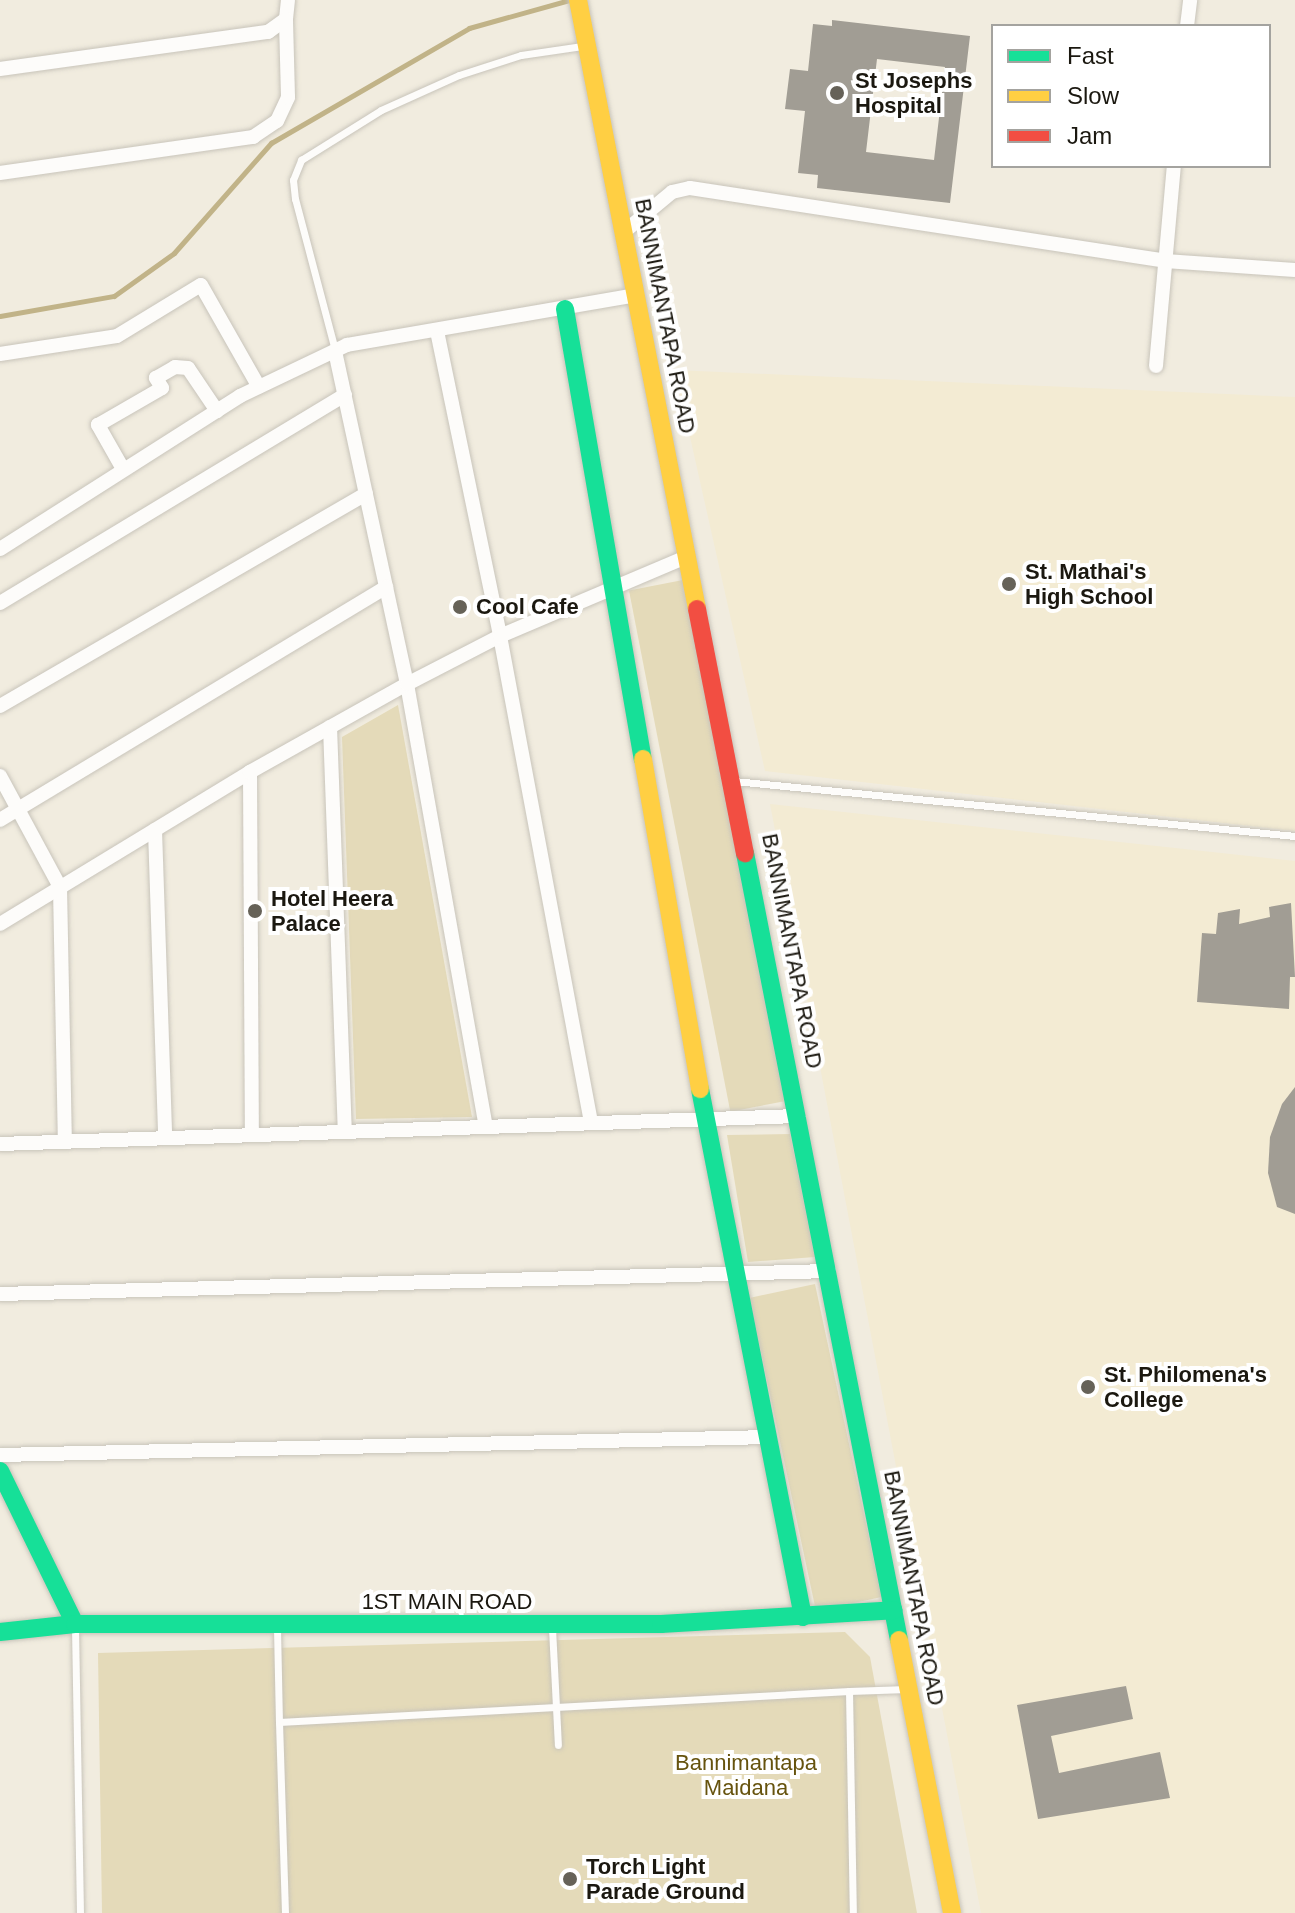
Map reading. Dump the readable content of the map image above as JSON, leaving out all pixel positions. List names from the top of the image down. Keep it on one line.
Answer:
{"streets":{"street":["BANNIMANTAPA ROAD","1ST MAIN ROAD"]},"crossings":[["BANNIMANTAPA ROAD","1ST MAIN ROAD"]],"parks":["Bannimantapa Maidana"],"places":["St Josephs Hospital","St. Mathai's High School","Cool Cafe","Hotel Heera Palace","St. Philomena's College","Torch Light Parade Ground"],"legend":["Fast","Slow","Jam"]}
